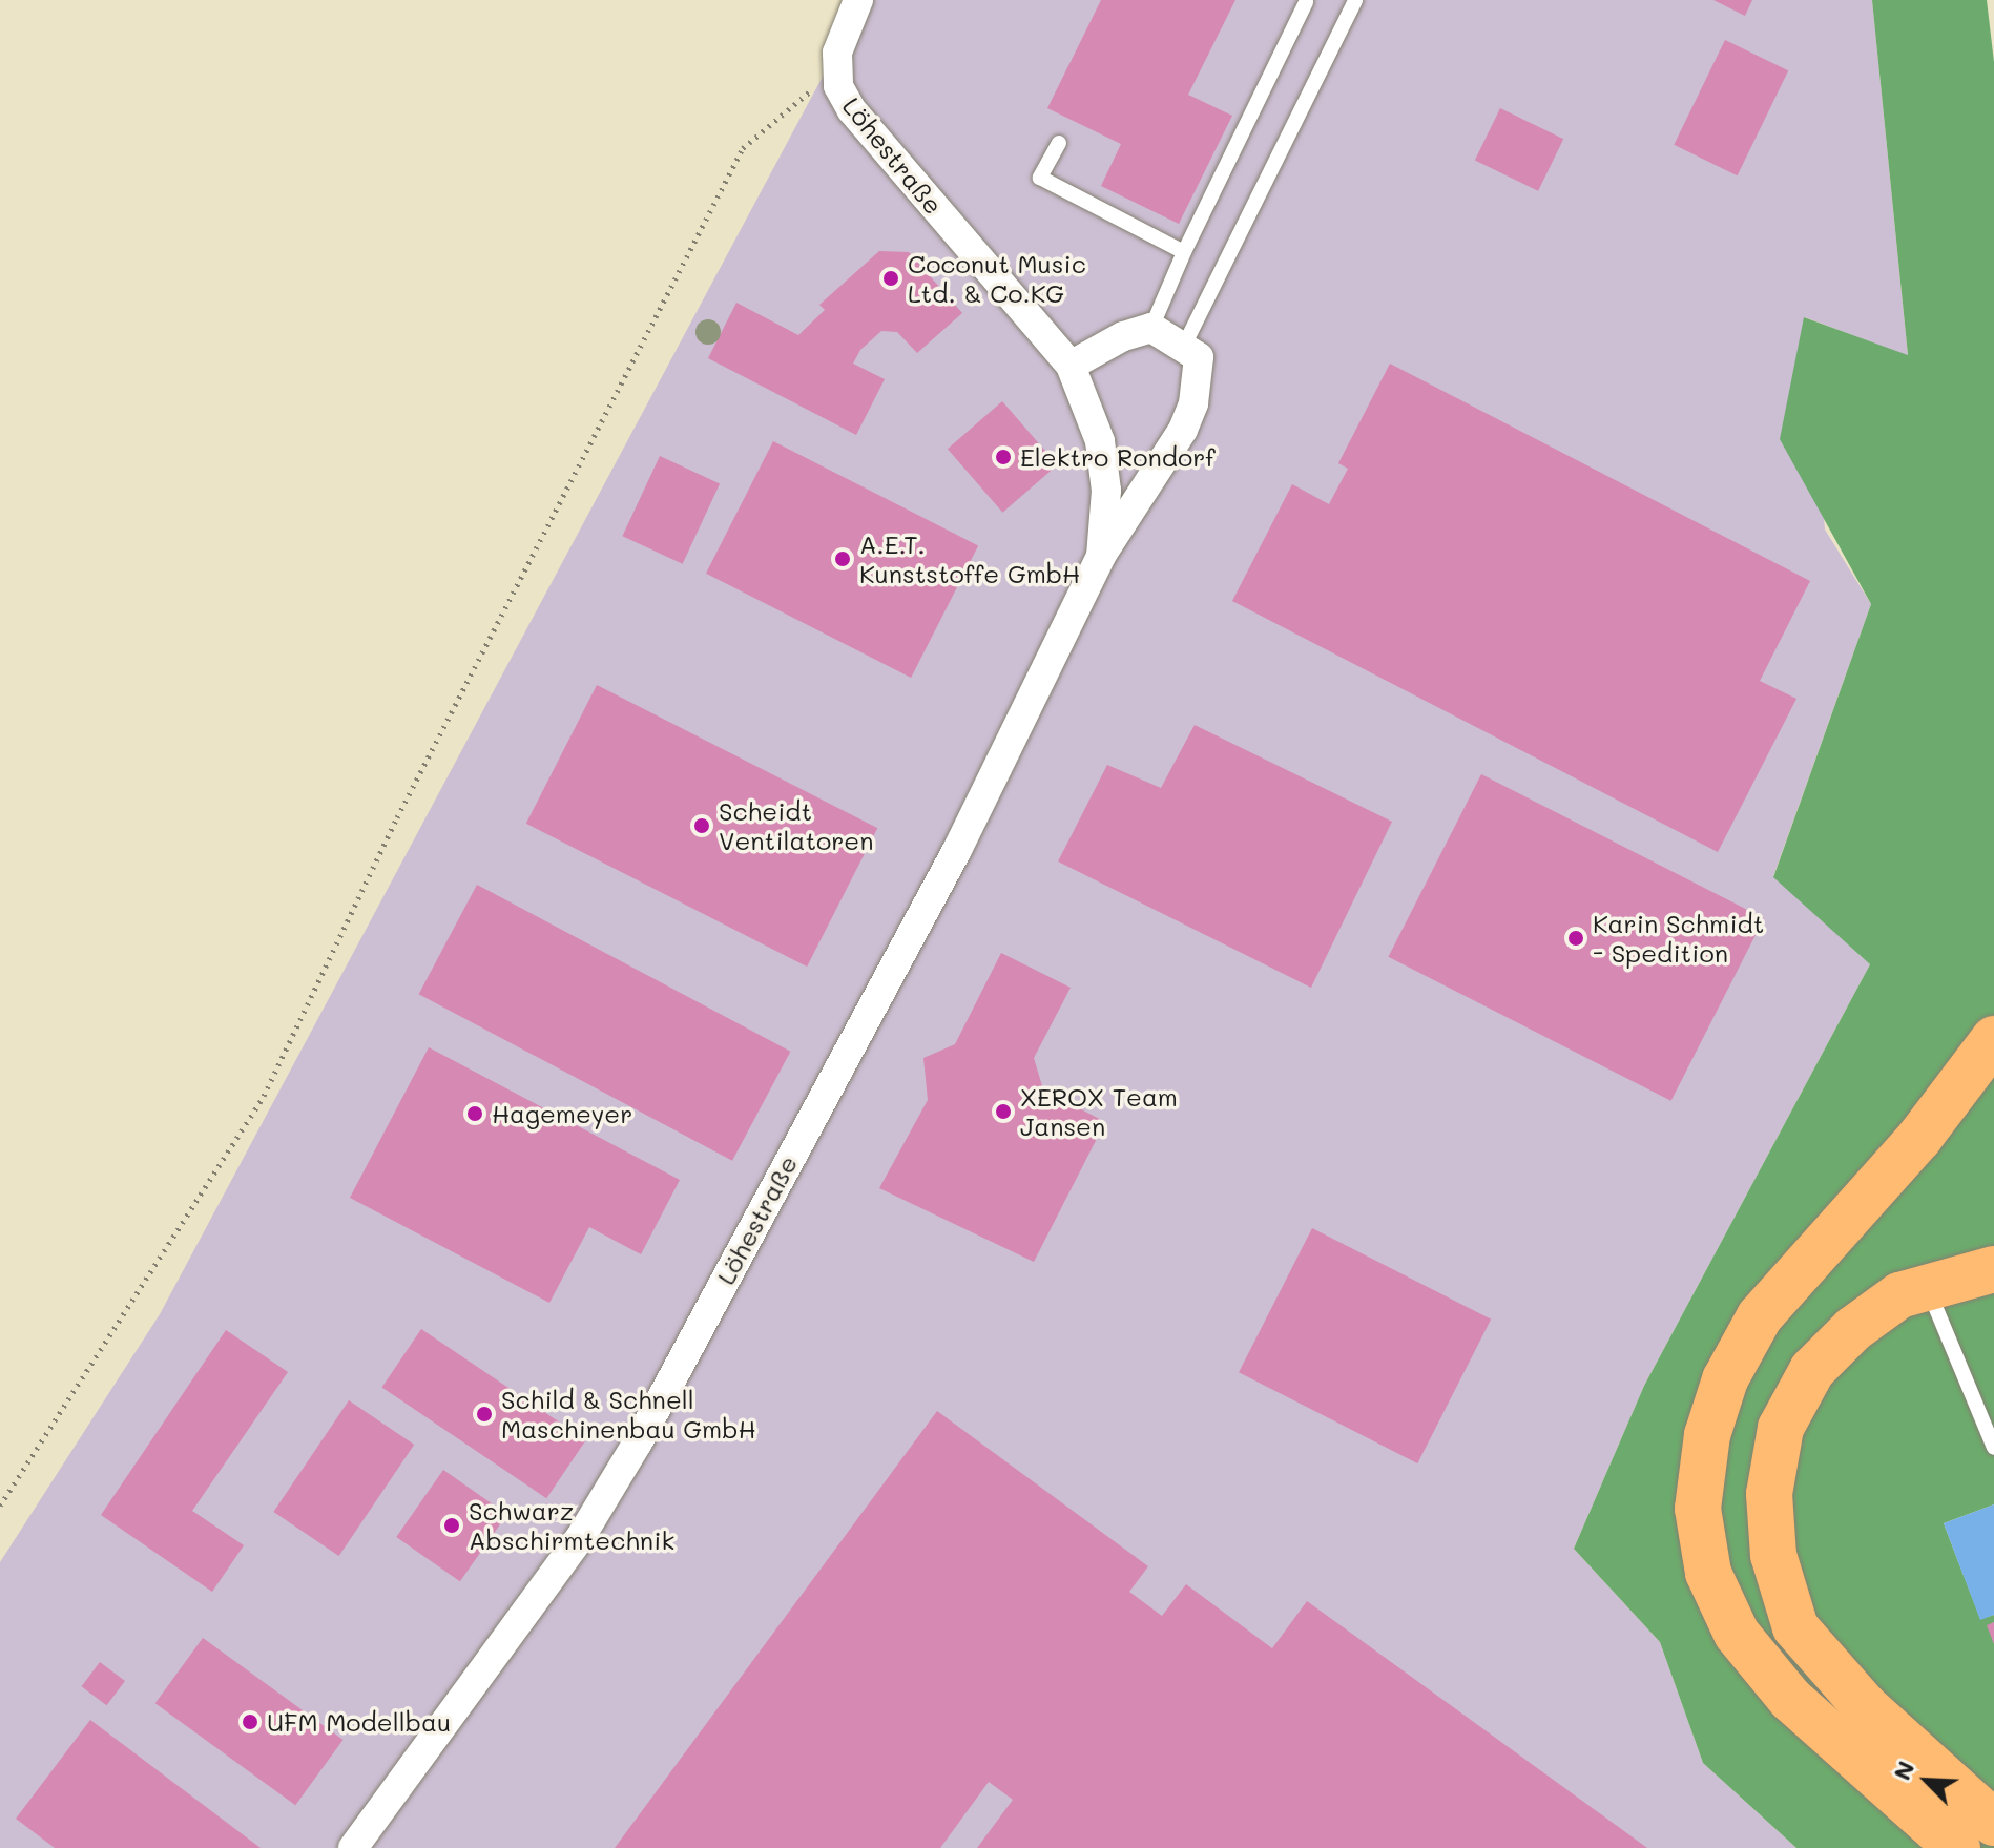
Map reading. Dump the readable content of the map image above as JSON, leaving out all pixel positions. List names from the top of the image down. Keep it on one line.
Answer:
{"streets":{"street":["Löhestraße"]},"places":["Coconut Music Ltd. & Co.KG","Elektro Rondorf","A.E.T. Kunststoffe GmbH","Scheidt Ventilatoren","Karin Schmidt - Spedition","XEROX Team Jansen","Hagemeyer","Schild & Schnell Maschinenbau GmbH","Schwarz Abschirmtechnik","UFM Modellbau"],"north":"top left"}
